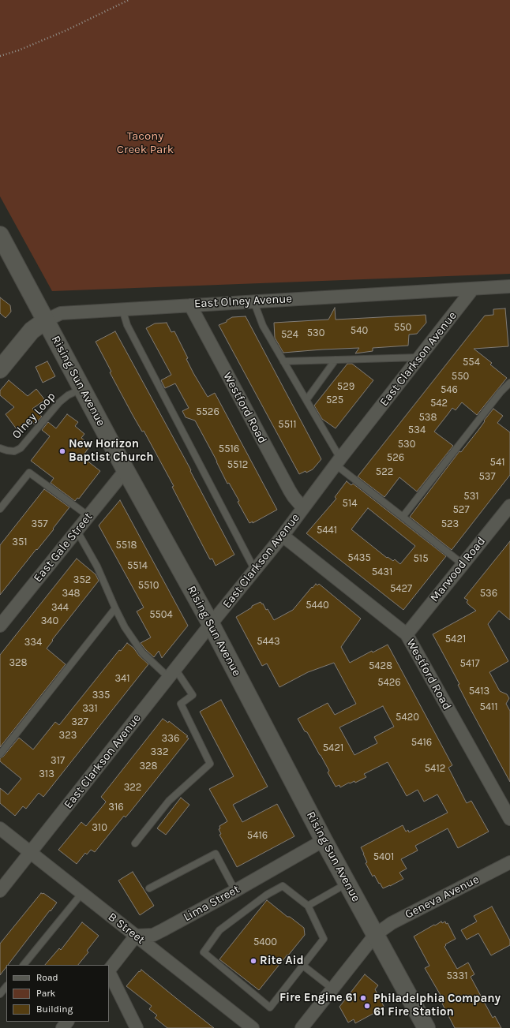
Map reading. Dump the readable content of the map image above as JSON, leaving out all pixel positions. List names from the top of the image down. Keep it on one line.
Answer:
{"streets":{"main road":["East Olney Avenue","Rising Sun Avenue"],"street":["East Clarkson Avenue","Westford Road","East Gale Street","Marwood Road","Geneva Avenue","Lima Street","B Street"],"lane":["Olney Loop"]},"crossings":[["East Olney Avenue","East Clarkson Avenue"],["East Olney Avenue","Rising Sun Avenue"],["East Olney Avenue","Westford Road"],["East Clarkson Avenue","Rising Sun Avenue"],["East Clarkson Avenue","Westford Road"],["East Clarkson Avenue","B Street"],["Rising Sun Avenue","Olney Loop"],["Rising Sun Avenue","East Gale Street"],["Rising Sun Avenue","Geneva Avenue"],["Rising Sun Avenue","Lima Street"],["Westford Road","Marwood Road"],["Lima Street","B Street"]],"parks":["Tacony Creek Park"],"places":["New Horizon Baptist Church","Rite Aid","Fire Engine 61","Philadelphia Company 61 Fire Station"],"house_numbers":["550","540","530","524","554","550","529","546","525","542","5526","538","5511","534","530","5516","526","541","5512","522","537","531","514","527","357","523","5441","351","5518","5435","515","5514","5431","352","5510","5427","348","536","5440","344","5504","340","5421","5443","334","328","5417","5428","341","5426","5413","335","5411","331","5420","327","323","336","5416","5421","332","317","328","5412","313","322","316","310","5416","5401","5400","5331"],"legend":["Road","Park","Building"]}
